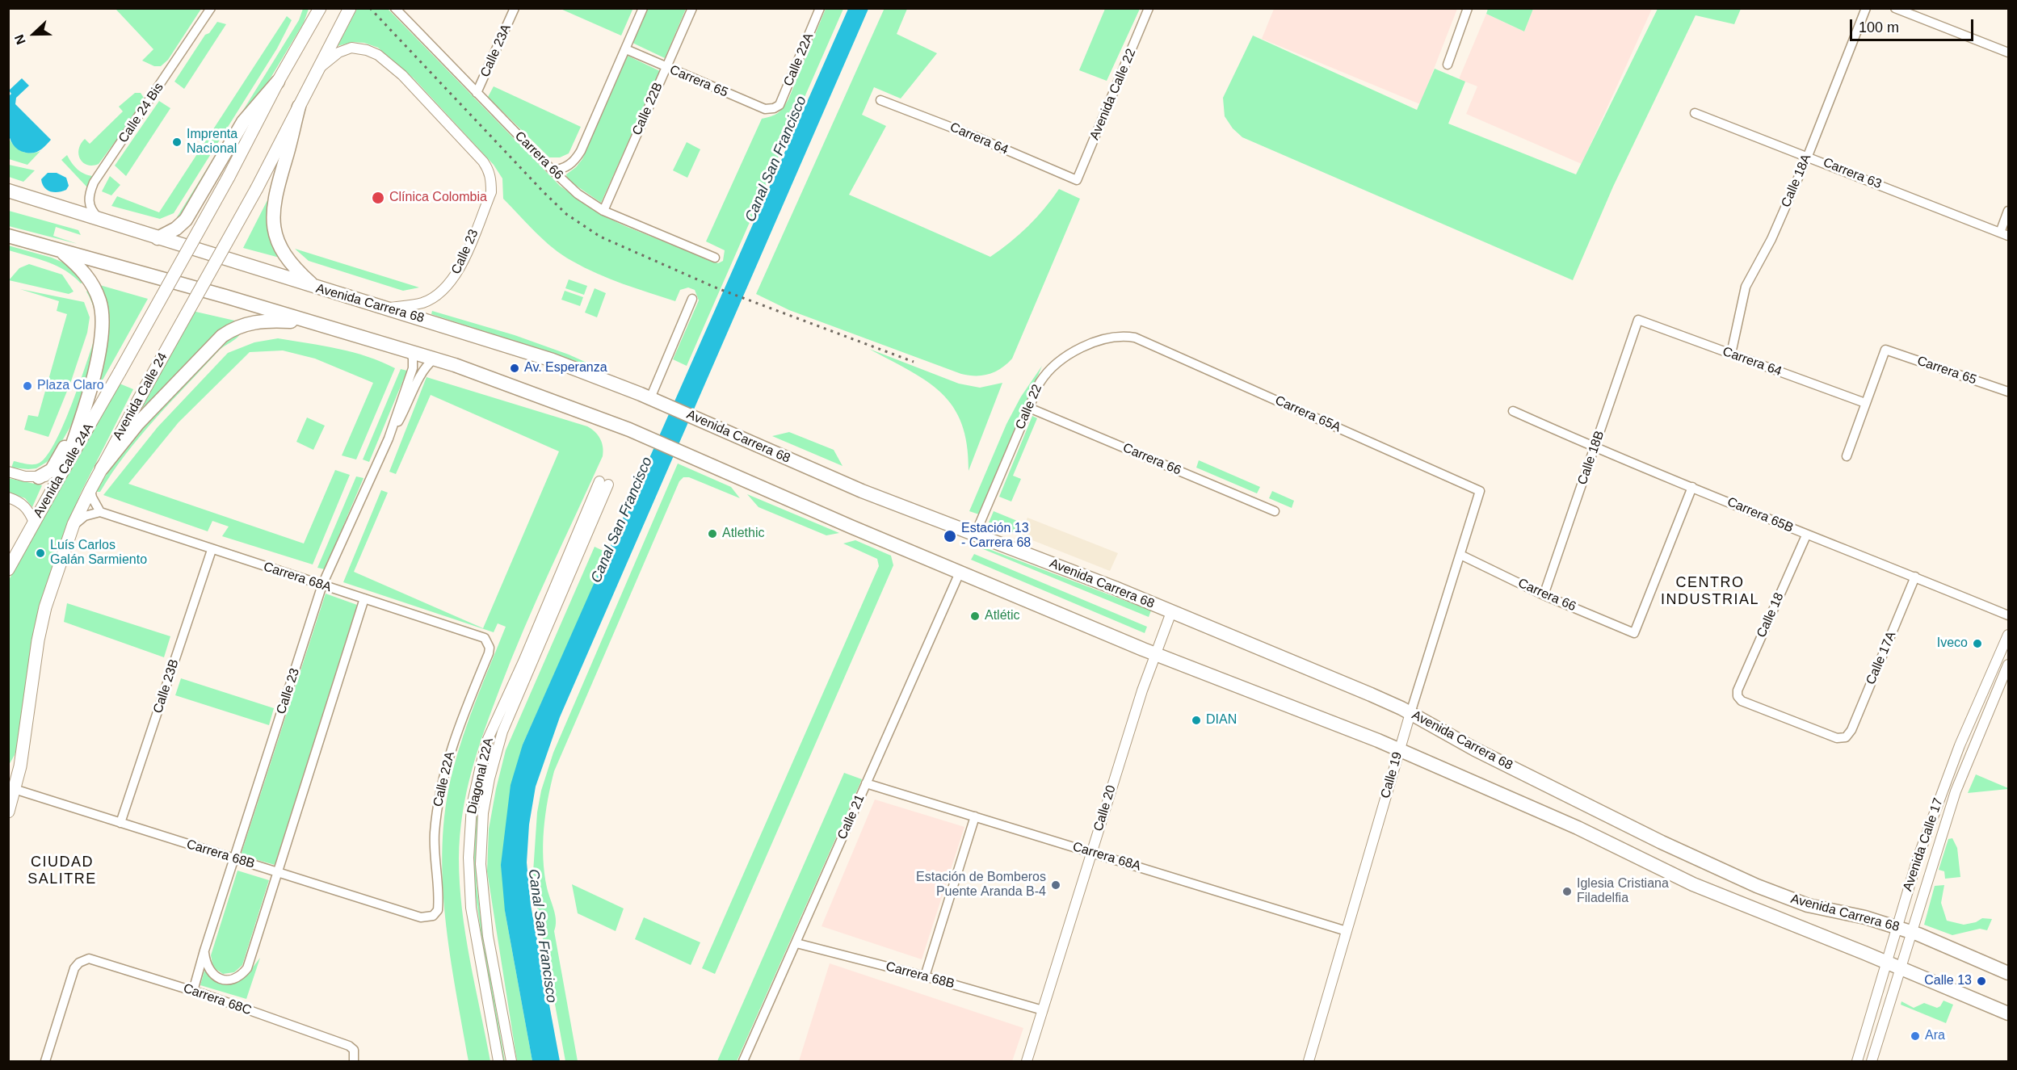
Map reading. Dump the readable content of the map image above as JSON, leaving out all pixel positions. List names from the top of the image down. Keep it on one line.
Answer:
{"streets":{"main road":["Avenida Carrera 68","Avenida Calle 24","Avenida Calle 24A"],"street":["Calle 23A","Calle 22A","Carrera 65","Avenida Calle 22","Calle 22B","Calle 24 Bis","Carrera 64","Carrera 66","Carrera 63","Calle 18A","Calle 23","Calle 22","Carrera 65A","Calle 18B","Carrera 65B","Carrera 68A","Calle 18","Calle 17A","Calle 23B","Calle 19","Diagonal 22A","Calle 20","Calle 21","Avenida Calle 17","Carrera 68B","Carrera 68C"]},"crossings":[["Calle 23A","Carrera 66"],["Calle 22A","Carrera 65"],["Calle 22A","Carrera 68A"],["Calle 22A","Carrera 68B"],["Carrera 65","Calle 22B"],["Carrera 65","Carrera 64"],["Avenida Calle 22","Carrera 64"],["Calle 22B","Carrera 66"],["Calle 24 Bis","Avenida Carrera 68"],["Carrera 64","Calle 18A"],["Carrera 64","Calle 18B"],["Carrera 66","Calle 22"],["Carrera 66","Calle 18B"],["Carrera 66","Carrera 65B"],["Carrera 66","Calle 19"],["Carrera 63","Calle 18A"],["Calle 23","Avenida Carrera 68"],["Calle 23","Avenida Calle 24"],["Calle 23","Carrera 68A"],["Calle 23","Carrera 68B"],["Calle 23","Carrera 68C"],["Avenida Carrera 68","Calle 22"],["Avenida Carrera 68","Calle 19"],["Avenida Carrera 68","Calle 20"],["Avenida Carrera 68","Calle 21"],["Avenida Carrera 68","Avenida Calle 17"],["Avenida Calle 24","Carrera 68B"],["Calle 22","Carrera 65A"],["Carrera 65A","Calle 19"],["Calle 18B","Carrera 65B"],["Carrera 65B","Calle 18"],["Carrera 65B","Calle 17A"],["Carrera 68A","Calle 23B"],["Carrera 68A","Calle 19"],["Carrera 68A","Calle 20"],["Carrera 68A","Calle 21"],["Calle 18","Calle 17A"],["Calle 23B","Carrera 68B"],["Calle 20","Carrera 68B"],["Calle 21","Carrera 68B"]],"districts":["CENTRO INDUSTRIAL","CIUDAD SALITRE"],"water":["Canal San Francisco"],"places":["Imprenta Nacional","Clínica Colombia","Av. Esperanza","Plaza Claro","Atlethic","Estación 13 - Carrera 68","Luís Carlos Galán Sarmiento","Atlétic","Iveco","DIAN","Estación de Bomberos Puente Aranda B-4","Iglesia Cristiana Filadelfia","Calle 13","Ara"],"scale_bar":"100 m","north":"left"}
